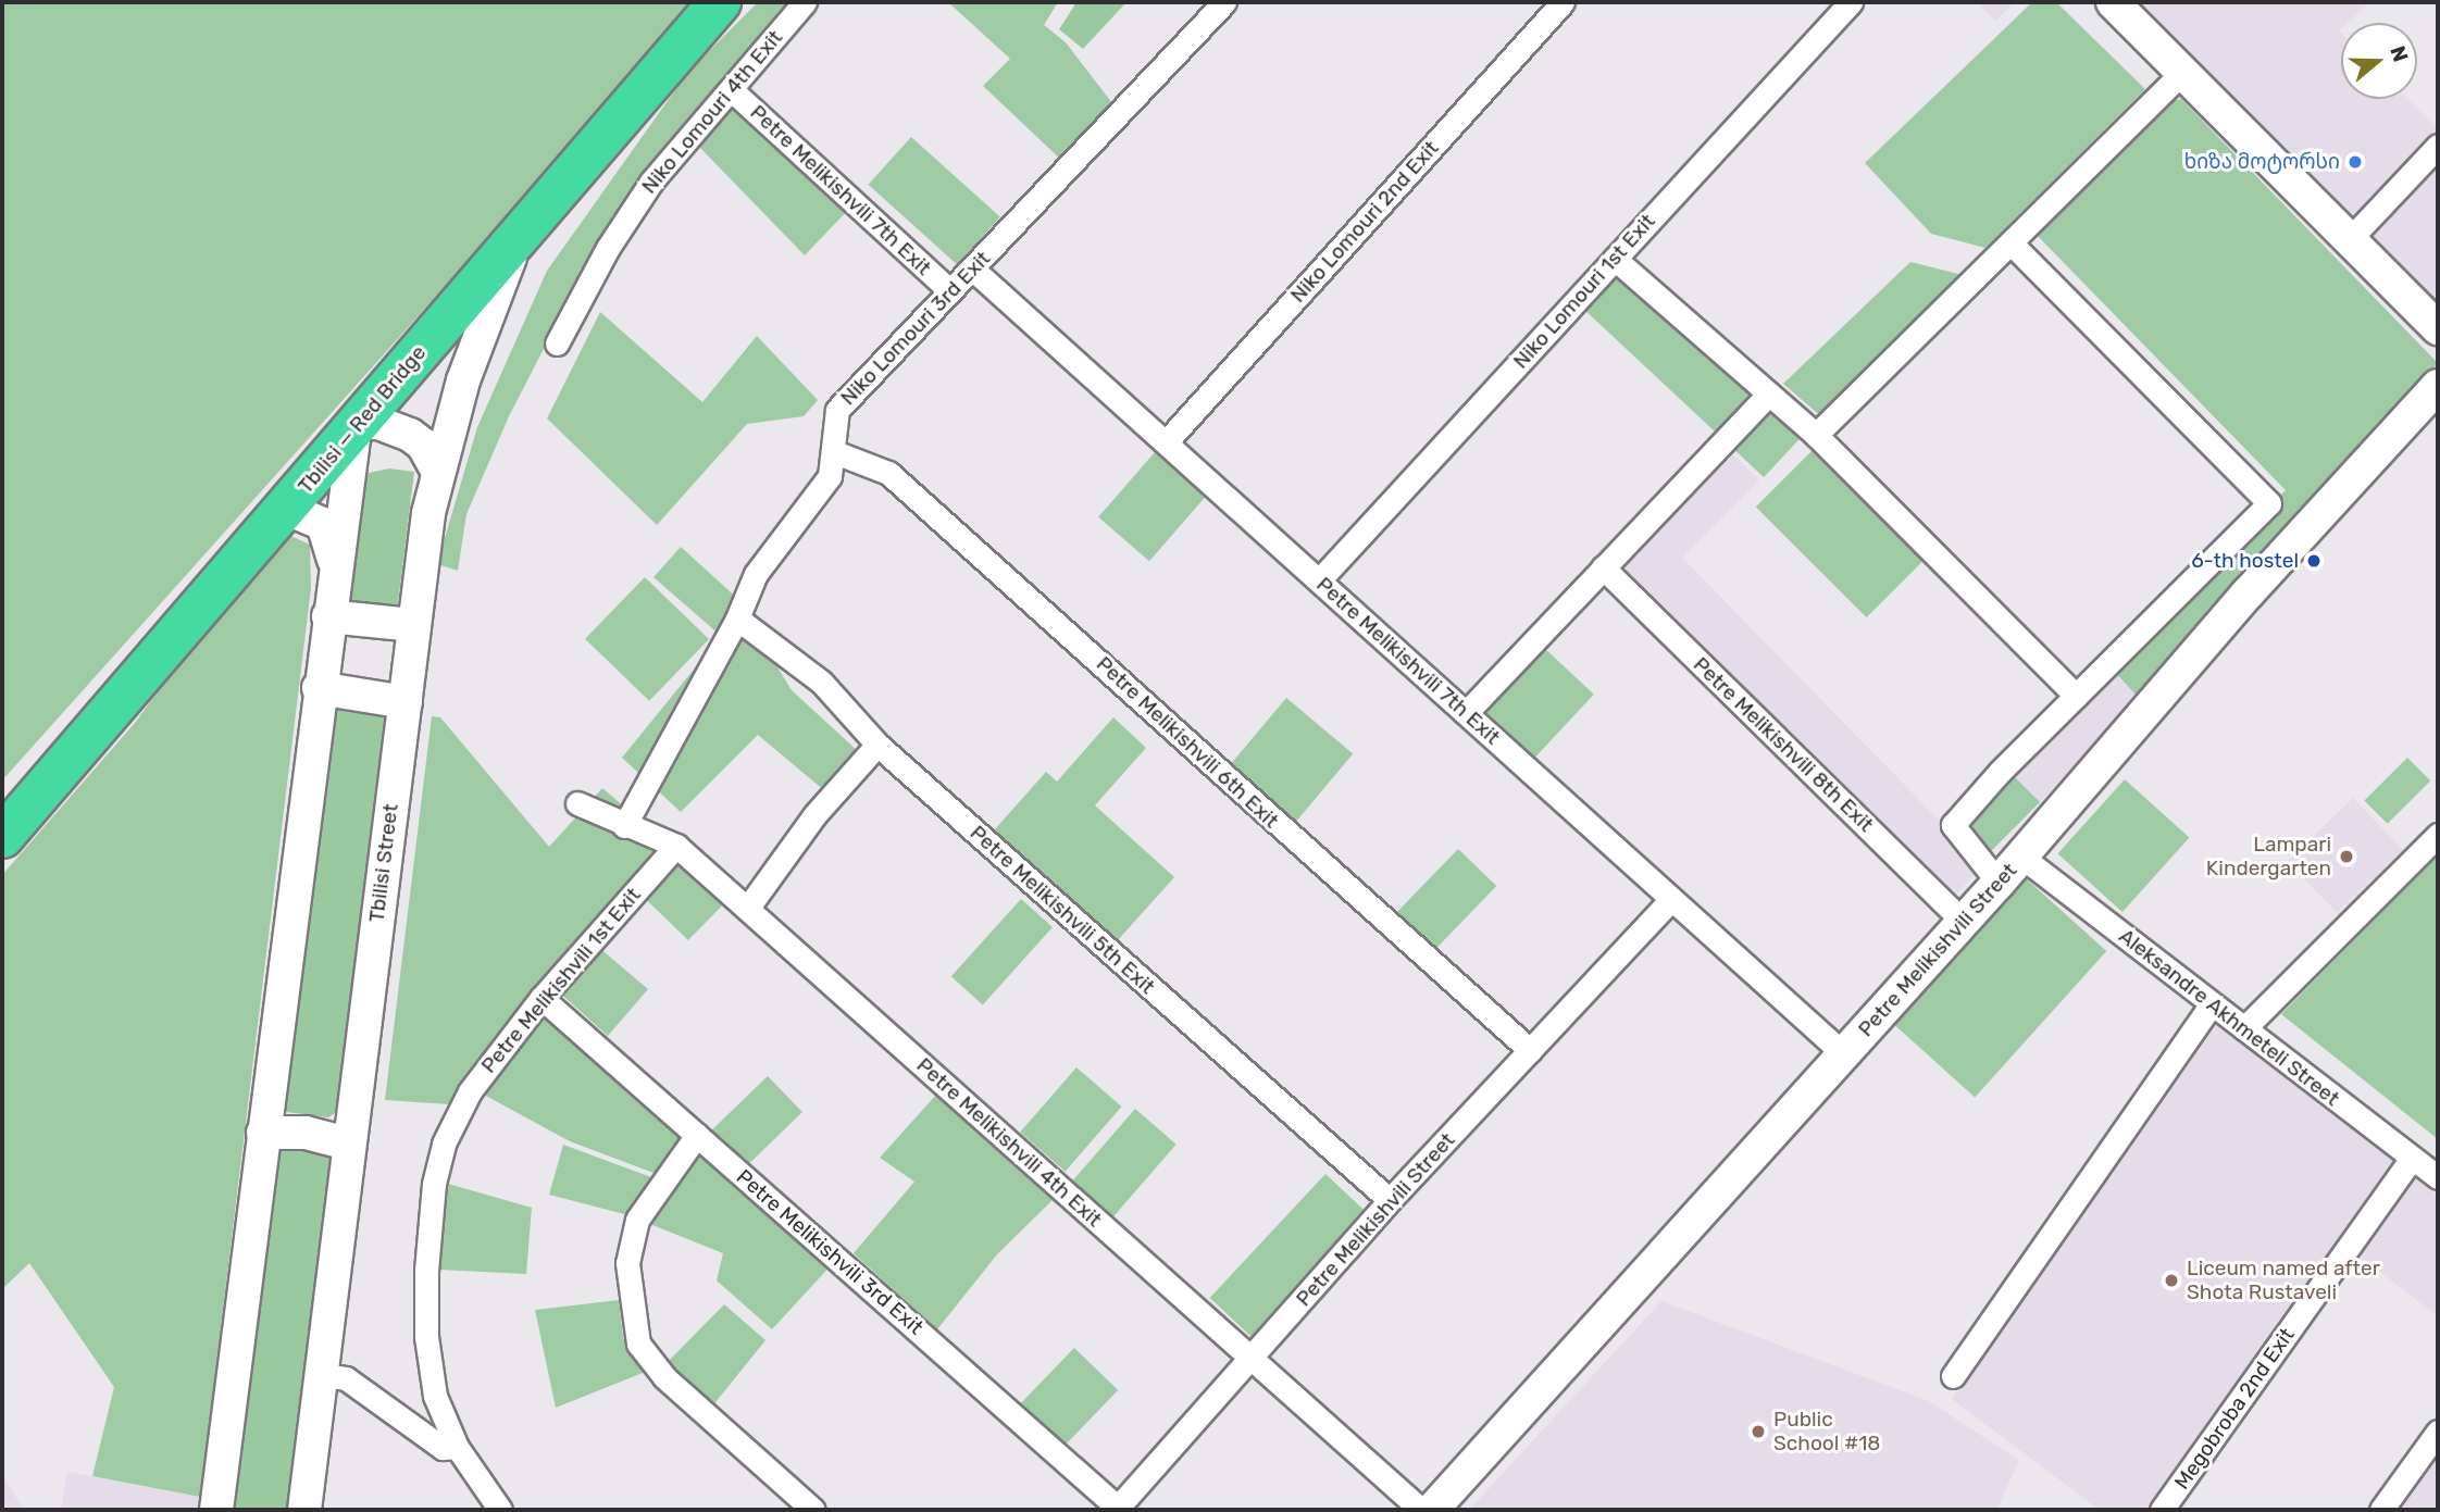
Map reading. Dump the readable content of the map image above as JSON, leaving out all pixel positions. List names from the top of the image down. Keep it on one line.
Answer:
{"streets":{"highway":["Tbilisi — Red Bridge"],"main road":["Tbilisi Street","Petre Melikishvili Street"],"street":["Niko Lomouri 4th Exit","Petre Melikishvili 7th Exit","Niko Lomouri 2nd Exit","Niko Lomouri 1st Exit","Niko Lomouri 3rd Exit","Petre Melikishvili 6th Exit","Petre Melikishvili 8th Exit","Petre Melikishvili 5th Exit","Petre Melikishvili 1st Exit","Aleksandre Akhmeteli Street","Petre Melikishvili 4th Exit","Petre Melikishvili 3rd Exit","Megobroba 2nd Exit"]},"crossings":[["Niko Lomouri 4th Exit","Petre Melikishvili 7th Exit"],["Petre Melikishvili 7th Exit","Niko Lomouri 2nd Exit"],["Petre Melikishvili 7th Exit","Niko Lomouri 1st Exit"],["Petre Melikishvili 7th Exit","Niko Lomouri 3rd Exit"],["Petre Melikishvili 7th Exit","Petre Melikishvili Street"],["Niko Lomouri 3rd Exit","Petre Melikishvili 6th Exit"],["Niko Lomouri 3rd Exit","Petre Melikishvili 5th Exit"],["Niko Lomouri 3rd Exit","Petre Melikishvili 4th Exit"],["Tbilisi — Red Bridge","Tbilisi Street"],["Petre Melikishvili 6th Exit","Petre Melikishvili Street"],["Petre Melikishvili 8th Exit","Petre Melikishvili Street"],["Petre Melikishvili 5th Exit","Petre Melikishvili Street"],["Petre Melikishvili Street","Aleksandre Akhmeteli Street"],["Petre Melikishvili Street","Petre Melikishvili 4th Exit"],["Petre Melikishvili Street","Petre Melikishvili 3rd Exit"],["Petre Melikishvili 1st Exit","Petre Melikishvili 4th Exit"],["Petre Melikishvili 1st Exit","Petre Melikishvili 3rd Exit"],["Aleksandre Akhmeteli Street","Megobroba 2nd Exit"]],"places":["ხიზა მოტორსი","6-th hostel","Lampari Kindergarten","Liceum named after Shota Rustaveli","Public School #18"],"north":"right"}
